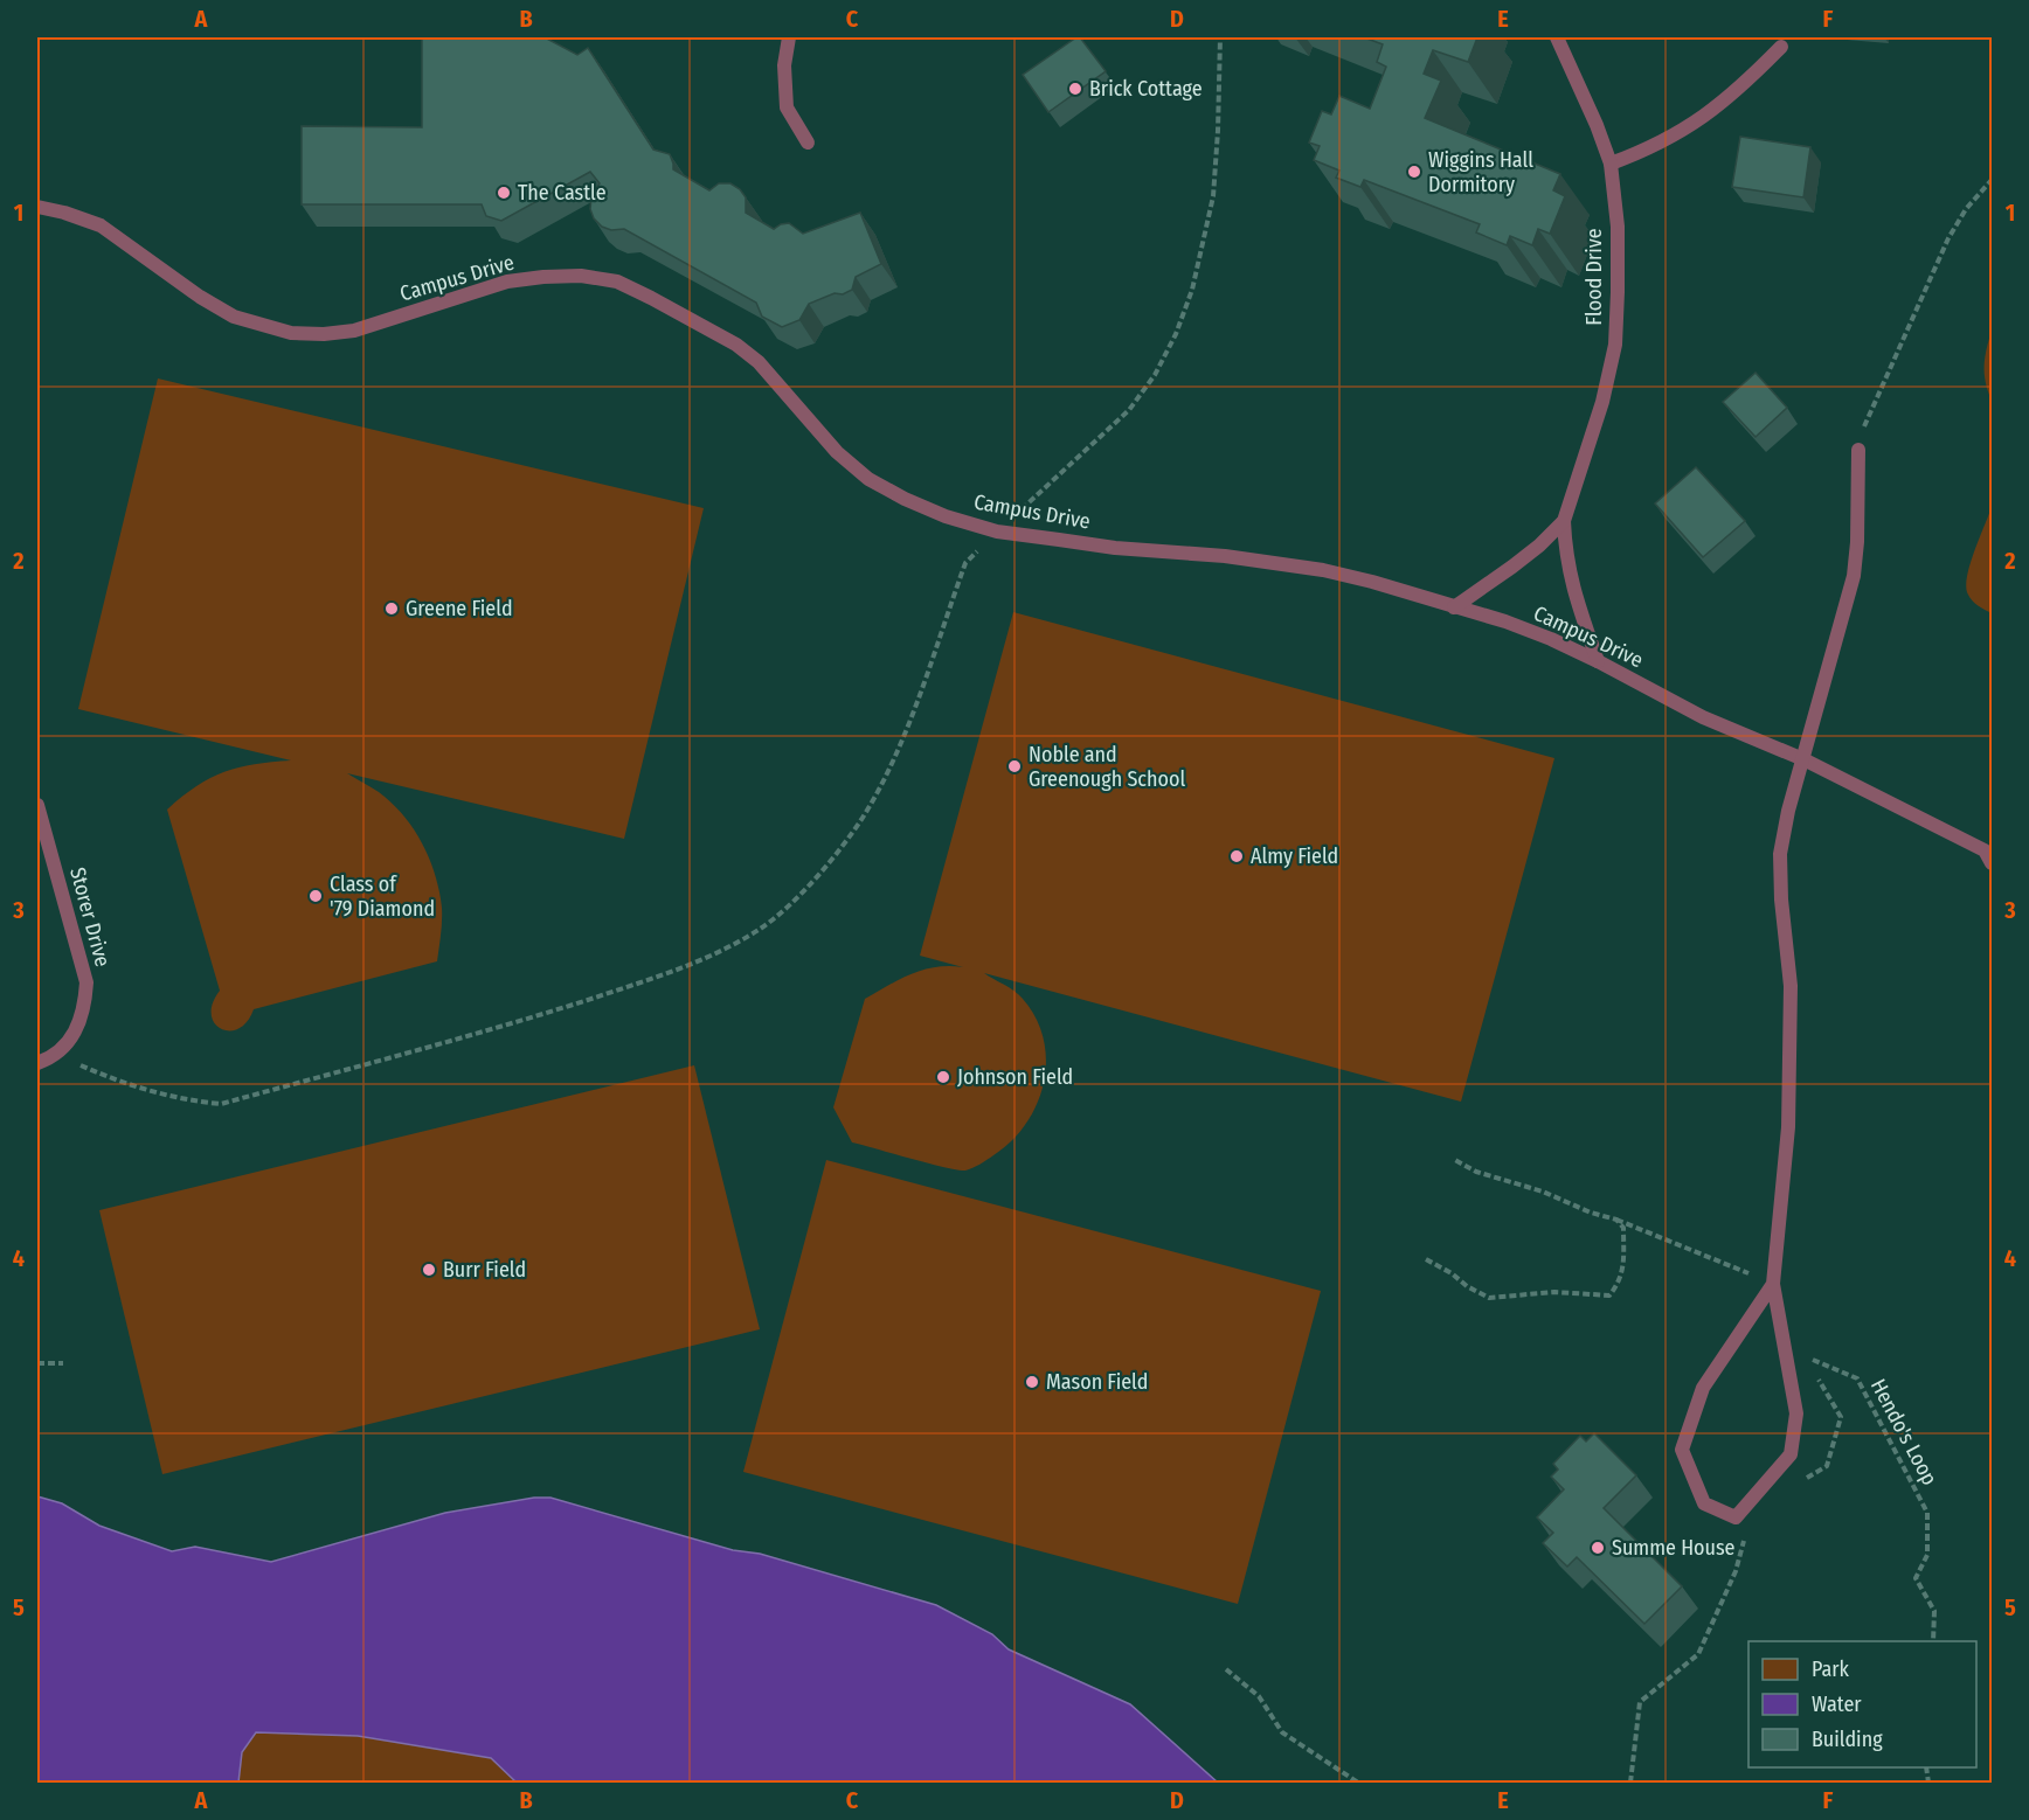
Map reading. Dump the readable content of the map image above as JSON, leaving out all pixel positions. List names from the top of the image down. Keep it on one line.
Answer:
{"streets":{"lane":["Flood Drive","Campus Drive","Storer Drive"],"path":["Hendo's Loop"]},"crossings":[["Flood Drive","Campus Drive"]],"places":["Brick Cottage","Wiggins Hall Dormitory","The Castle","Greene Field","Noble and Greenough School","Almy Field","Class of '79 Diamond","Johnson Field","Burr Field","Mason Field","Summe House"],"legend":["Park","Water","Building"],"grid":{"columns":["A","B","C","D","E","F"],"rows":["1","2","3","4","5"]}}
